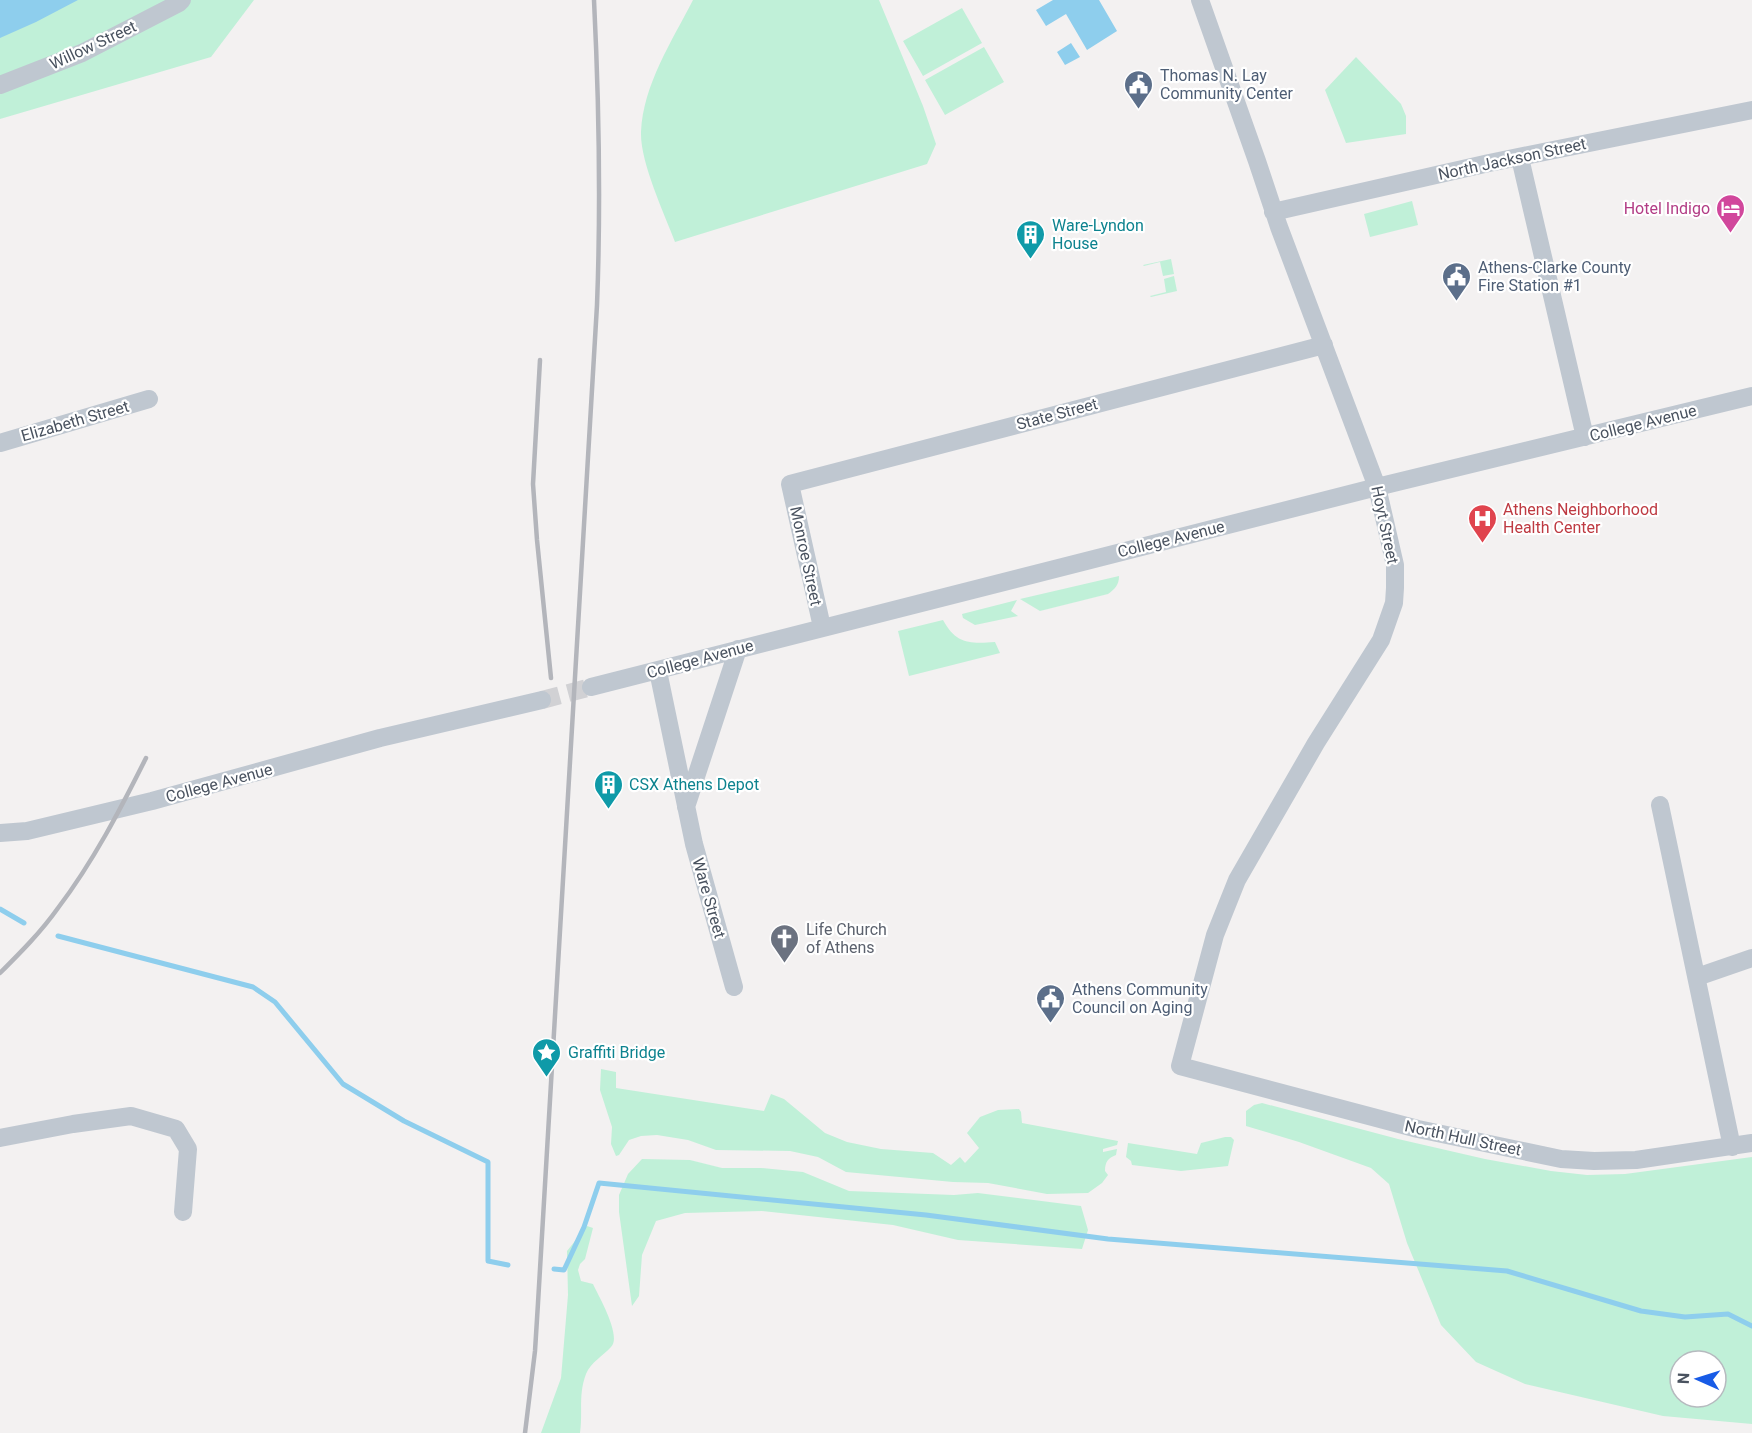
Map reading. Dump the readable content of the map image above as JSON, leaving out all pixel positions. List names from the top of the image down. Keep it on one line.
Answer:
{"streets":{"street":["Willow Street","North Jackson Street","State Street","Elizabeth Street","College Avenue","Hoyt Street","Monroe Street","Ware Street","North Hull Street"]},"crossings":[["North Jackson Street","Hoyt Street"],["State Street","Hoyt Street"],["State Street","Monroe Street"],["College Avenue","Hoyt Street"],["College Avenue","Monroe Street"],["College Avenue","Ware Street"],["Hoyt Street","North Hull Street"]],"places":{"public building":["Thomas N. Lay Community Center","Athens-Clarke County Fire Station #1","Athens Community Council on Aging"],"hotel":["Hotel Indigo"],"building":["Ware-Lyndon House","CSX Athens Depot"],"hospital":["Athens Neighborhood Health Center"],"church":["Life Church of Athens"],"place":["Graffiti Bridge"]},"north":"left"}
